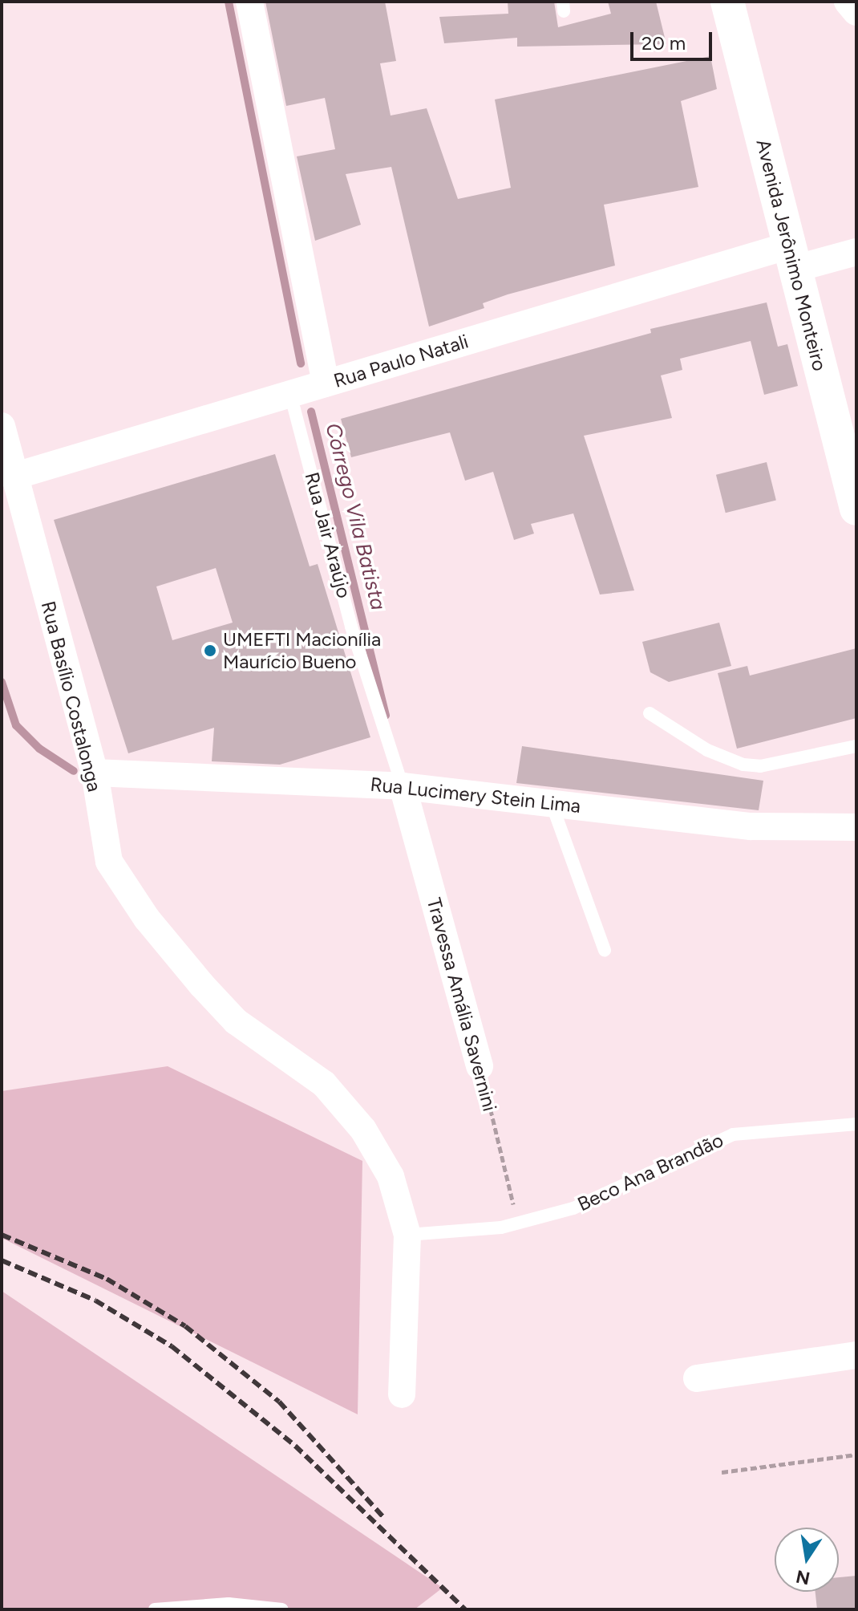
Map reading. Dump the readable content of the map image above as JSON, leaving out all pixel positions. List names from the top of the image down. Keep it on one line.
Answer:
{"streets":{"street":["Avenida Jerônimo Monteiro","Rua Paulo Natali","Rua Basílio Costalonga","Rua Lucimery Stein Lima","Travessa Amália Savernini"],"lane":["Rua Jair Araújo","Beco Ana Brandão"]},"crossings":[["Avenida Jerônimo Monteiro","Rua Paulo Natali"],["Rua Paulo Natali","Rua Jair Araújo"],["Rua Paulo Natali","Rua Basílio Costalonga"],["Rua Jair Araújo","Rua Lucimery Stein Lima"],["Rua Jair Araújo","Travessa Amália Savernini"],["Rua Basílio Costalonga","Rua Lucimery Stein Lima"],["Rua Basílio Costalonga","Beco Ana Brandão"],["Rua Lucimery Stein Lima","Travessa Amália Savernini"],["Travessa Amália Savernini","Beco Ana Brandão"]],"water":["Córrego Vila Batista"],"places":["UMEFTI Macionília Maurício Bueno"],"scale_bar":"20 m","north":"bottom"}
